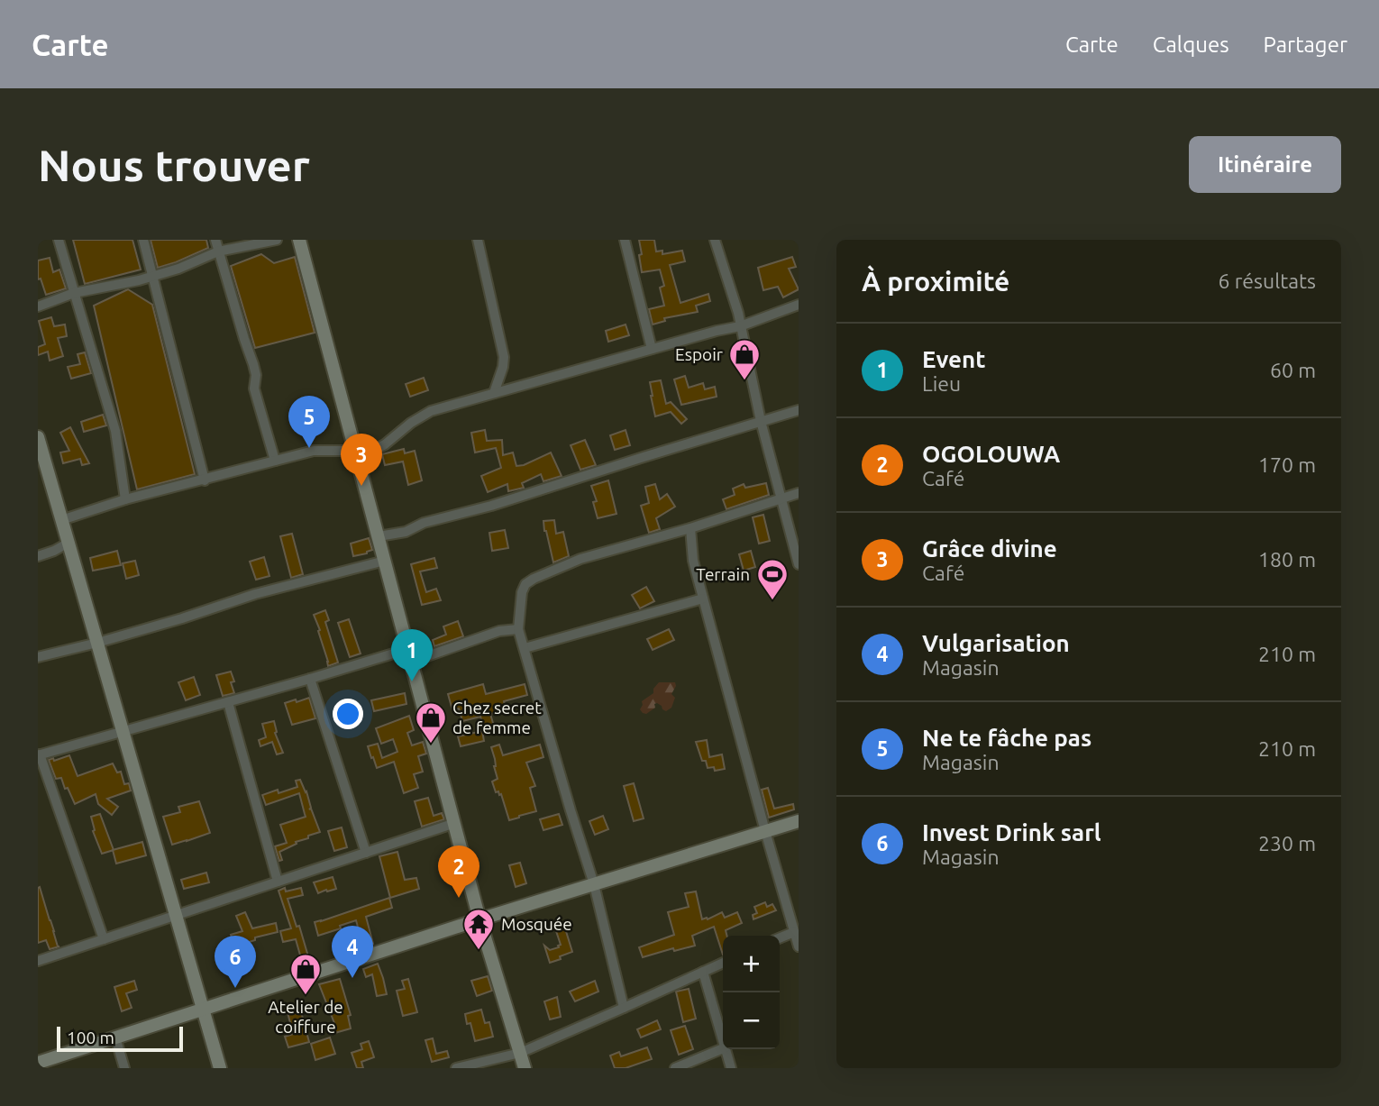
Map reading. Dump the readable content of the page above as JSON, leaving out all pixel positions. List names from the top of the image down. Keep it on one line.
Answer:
{"places":{"shop":["Espoir","Chez secret de femme","Atelier de coiffure"],"sports":["Terrain"],"temple":["Mosquée"]},"scale_bar":"100 m","page":{"header":"Carte","nav":["Carte","Calques","Partager"],"buttons":"Itinéraire","title":"Nous trouver","heading":["À proximité","6 résultats"],"list":[{"mark":"1","name":"Event","note":"Lieu","value":"60 m"},{"mark":"2","name":"OGOLOUWA","note":"Café","value":"170 m"},{"mark":"3","name":"Grâce divine","note":"Café","value":"180 m"},{"mark":"4","name":"Vulgarisation","note":"Magasin","value":"210 m"},{"mark":"5","name":"Ne te fâche pas","note":"Magasin","value":"210 m"},{"mark":"6","name":"Invest Drink sarl","note":"Magasin","value":"230 m"}],"pins":["5","3","1","2","4","6"],"map_buttons":["+","−"],"scale":"100 m"}}
